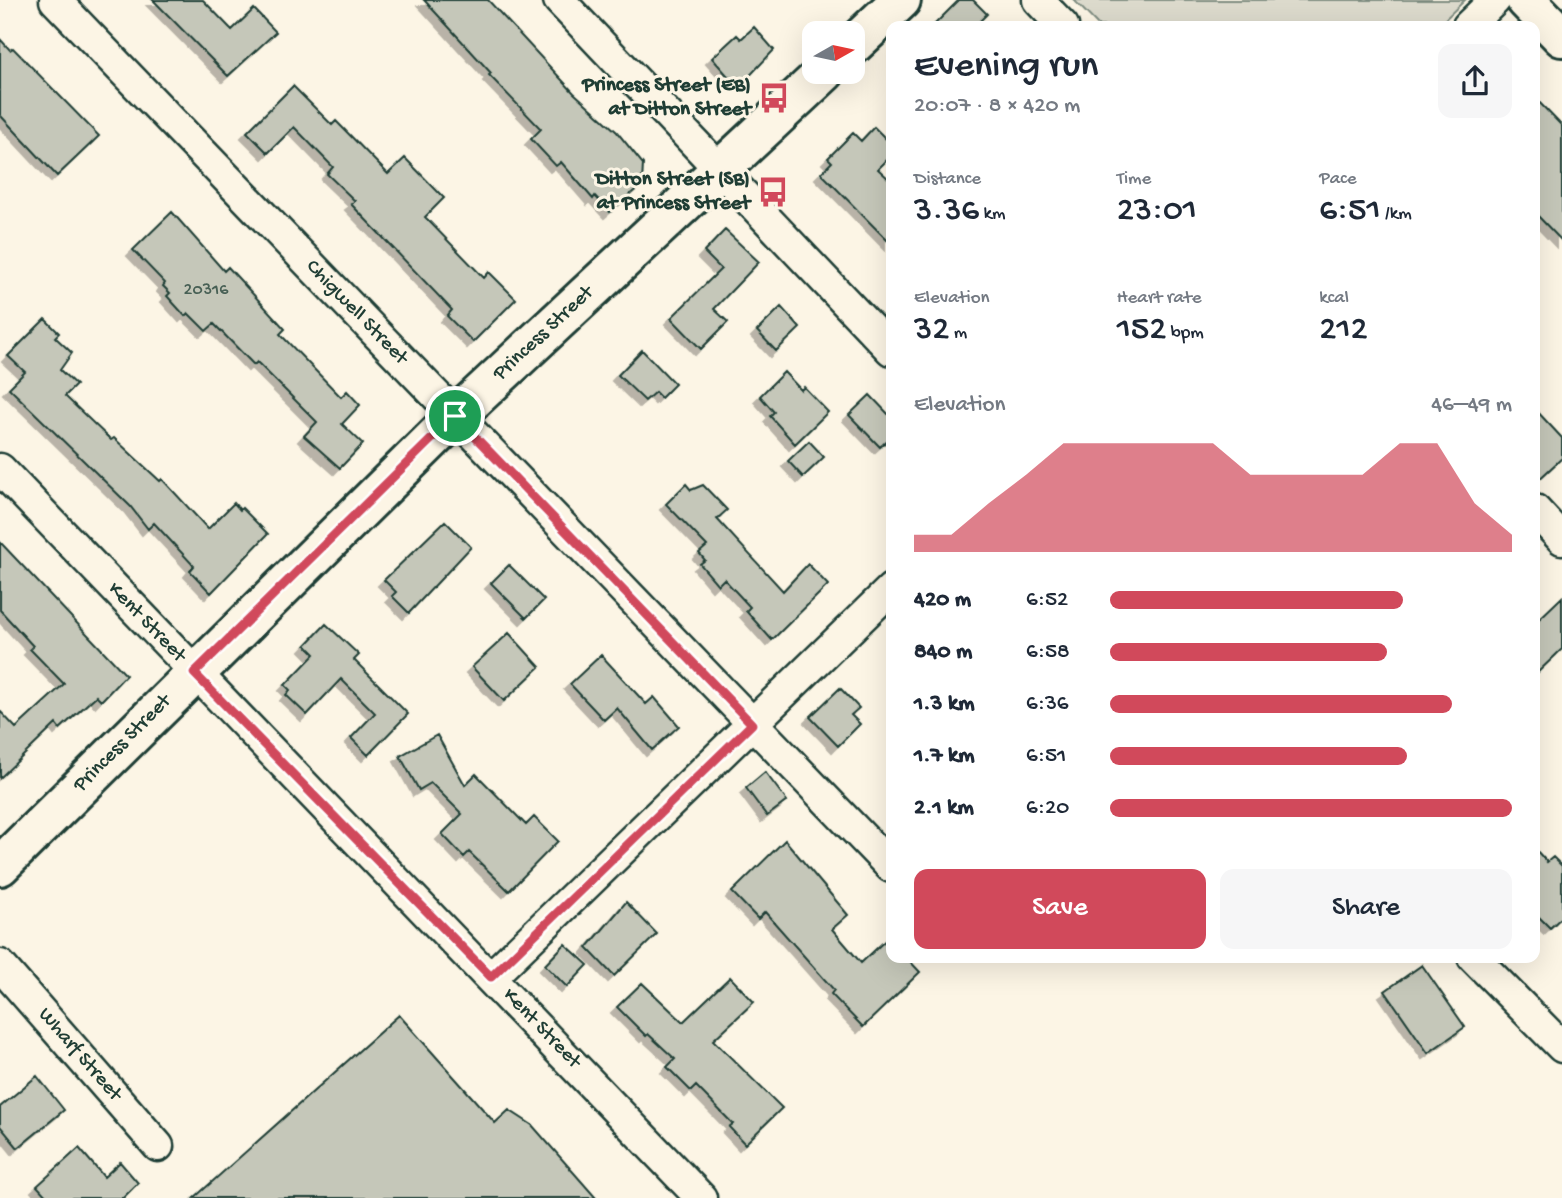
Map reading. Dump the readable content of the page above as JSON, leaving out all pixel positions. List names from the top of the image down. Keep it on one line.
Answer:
{"streets":{"street":["Chigwell Street","Princess Street","Kent Street","Wharf Street"]},"crossings":[["Chigwell Street","Princess Street"],["Princess Street","Kent Street"]],"places":{"bus stop":["Princess Street (EB) at Ditton Street","Ditton Street (SB) at Princess Street"]},"house_numbers":["20316"],"north":"right","page":{"heading":["Evening run","20:07 · 8 × 420 m"],"stats":[["Distance","3.36 km"],["Time","23:01"],["Pace","6:51 /km"],["Elevation","32 m"],["Heart rate","152 bpm"],["kcal","212"]],"chart":["Elevation","46–49 m"],"list":[{"name":"420 m","note":"6:52"},{"name":"840 m","note":"6:58"},{"name":"1.3 km","note":"6:36"},{"name":"1.7 km","note":"6:51"},{"name":"2.1 km","note":"6:20"}],"buttons":["Save","Share"]}}
